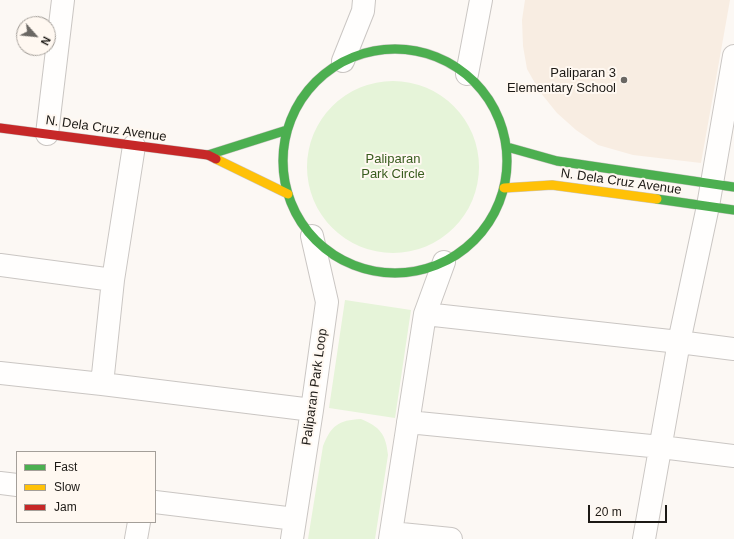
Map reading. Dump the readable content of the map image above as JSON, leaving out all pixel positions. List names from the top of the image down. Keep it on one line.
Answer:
{"streets":{"street":["N. Dela Cruz Avenue","Paliparan Park Loop"]},"parks":["Paliparan Park Circle"],"places":["Paliparan 3 Elementary School"],"legend":["Fast","Slow","Jam"],"scale_bar":"20 m","north":"bottom right"}
